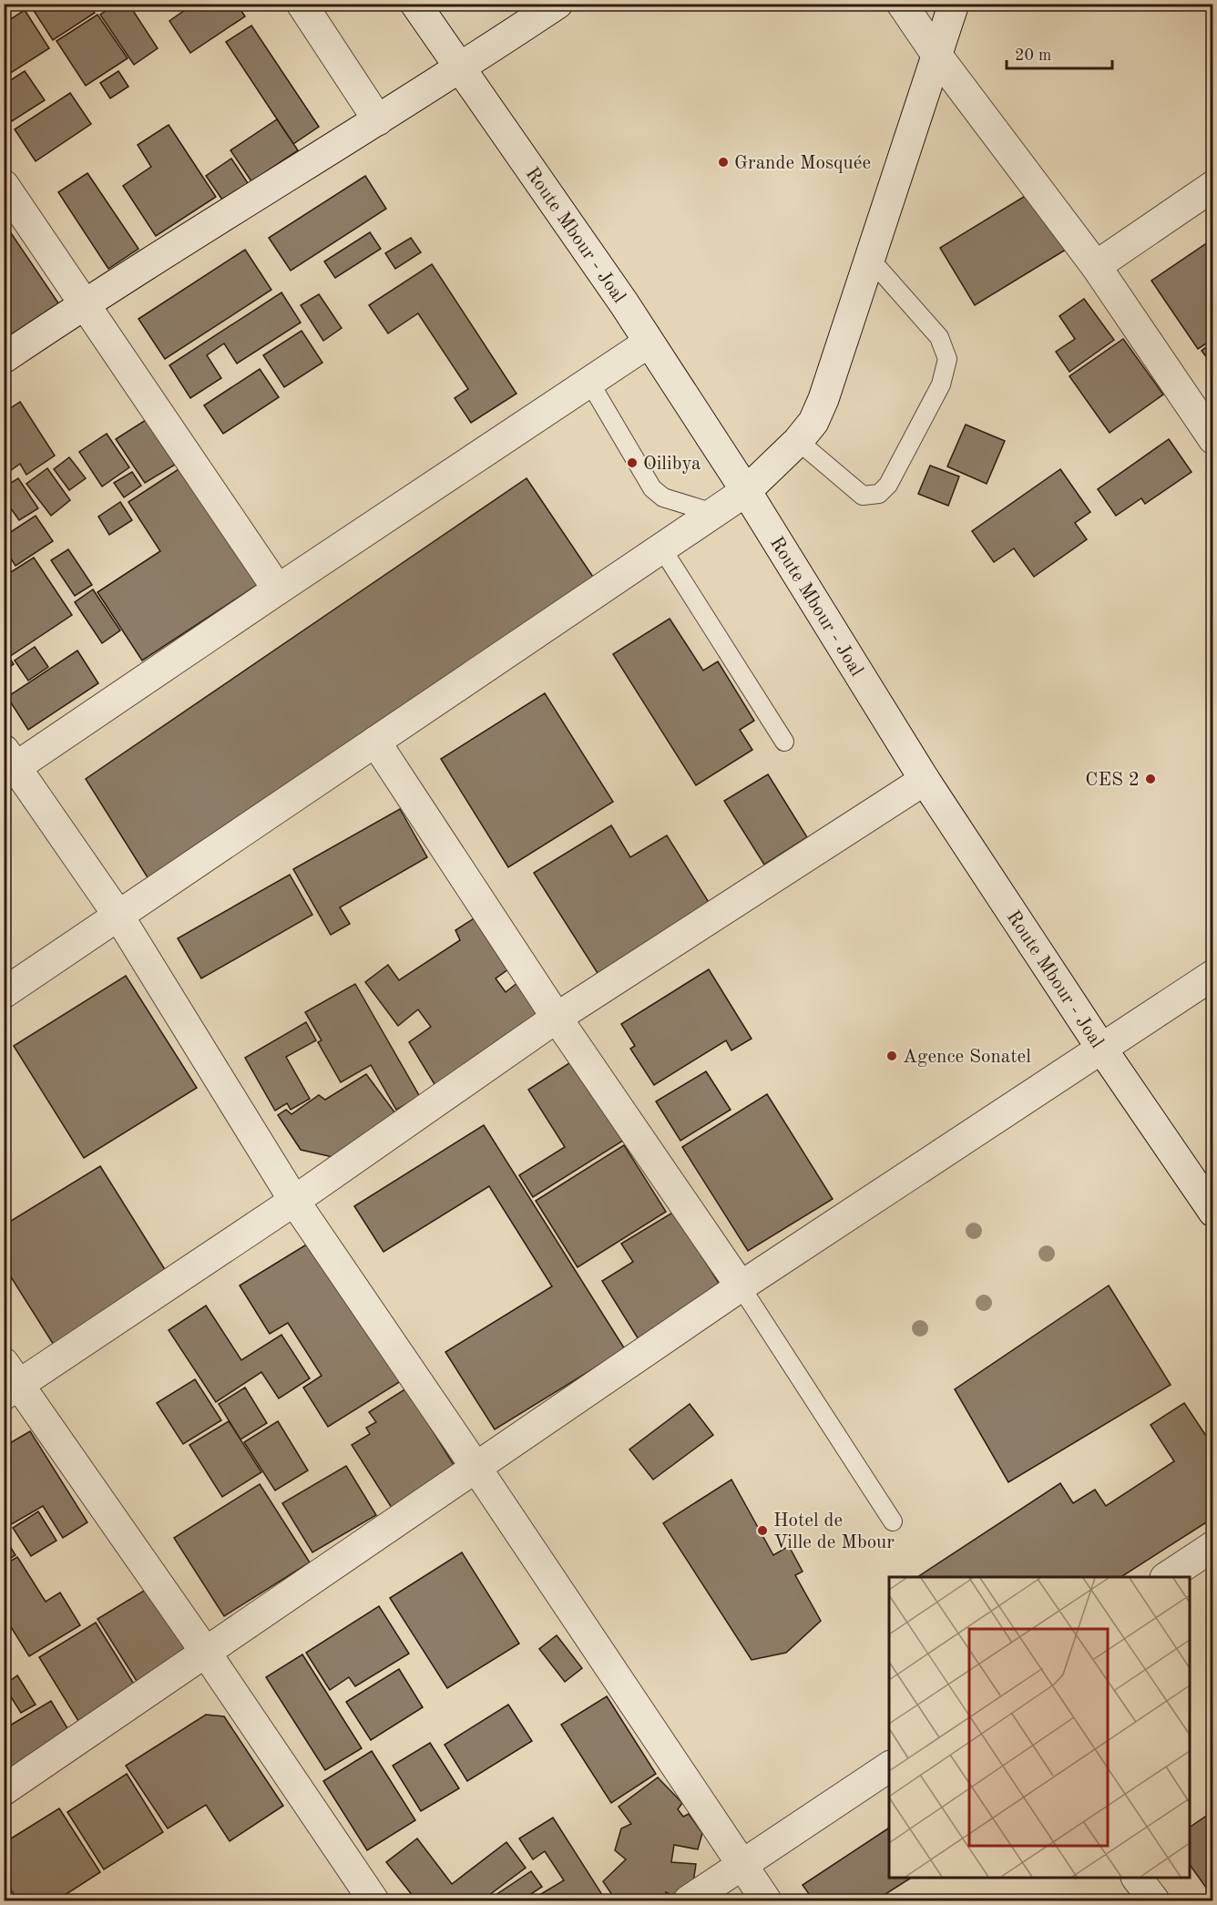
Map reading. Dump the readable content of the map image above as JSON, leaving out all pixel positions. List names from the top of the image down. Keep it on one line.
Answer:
{"streets":{"street":["Route Mbour - Joal"]},"places":["Grande Mosquée","Oilibya","CES 2","Agence Sonatel","Hotel de Ville de Mbour"],"scale_bar":"20 m"}
